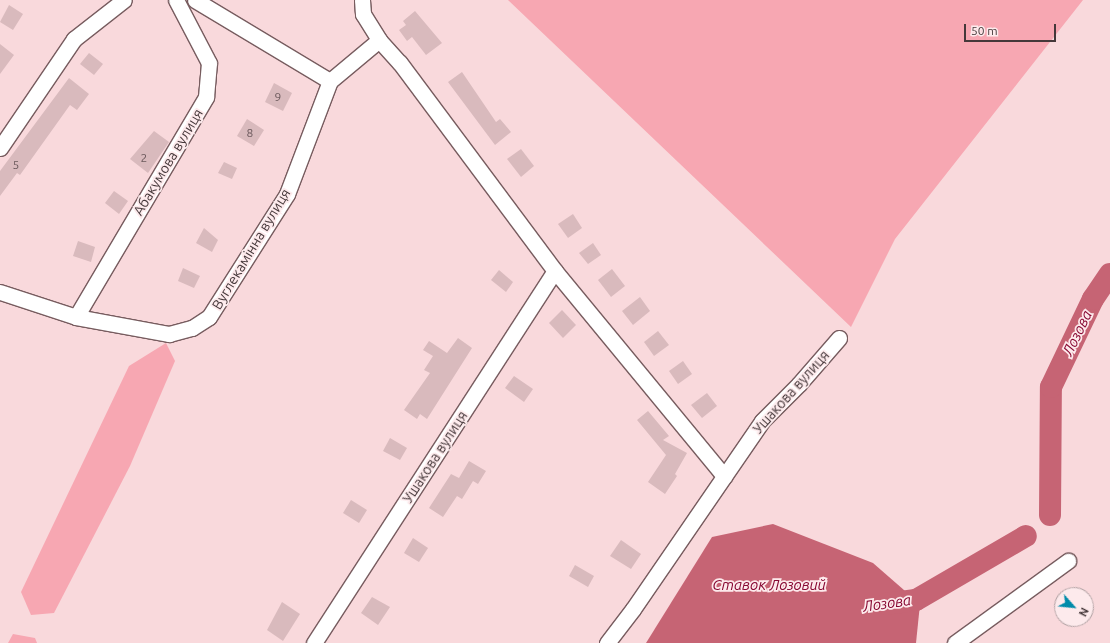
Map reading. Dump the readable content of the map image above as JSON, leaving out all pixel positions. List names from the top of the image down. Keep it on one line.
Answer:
{"streets":{"street":["Абакумова вулиця","Вуглекамінна вулиця","Ушакова вулиця"]},"crossings":[["Абакумова вулиця","Вуглекамінна вулиця"]],"water":["Лозова","Ставок Лозовий"],"house_numbers":["9","8","2","5"],"scale_bar":"50 m","north":"bottom right"}
